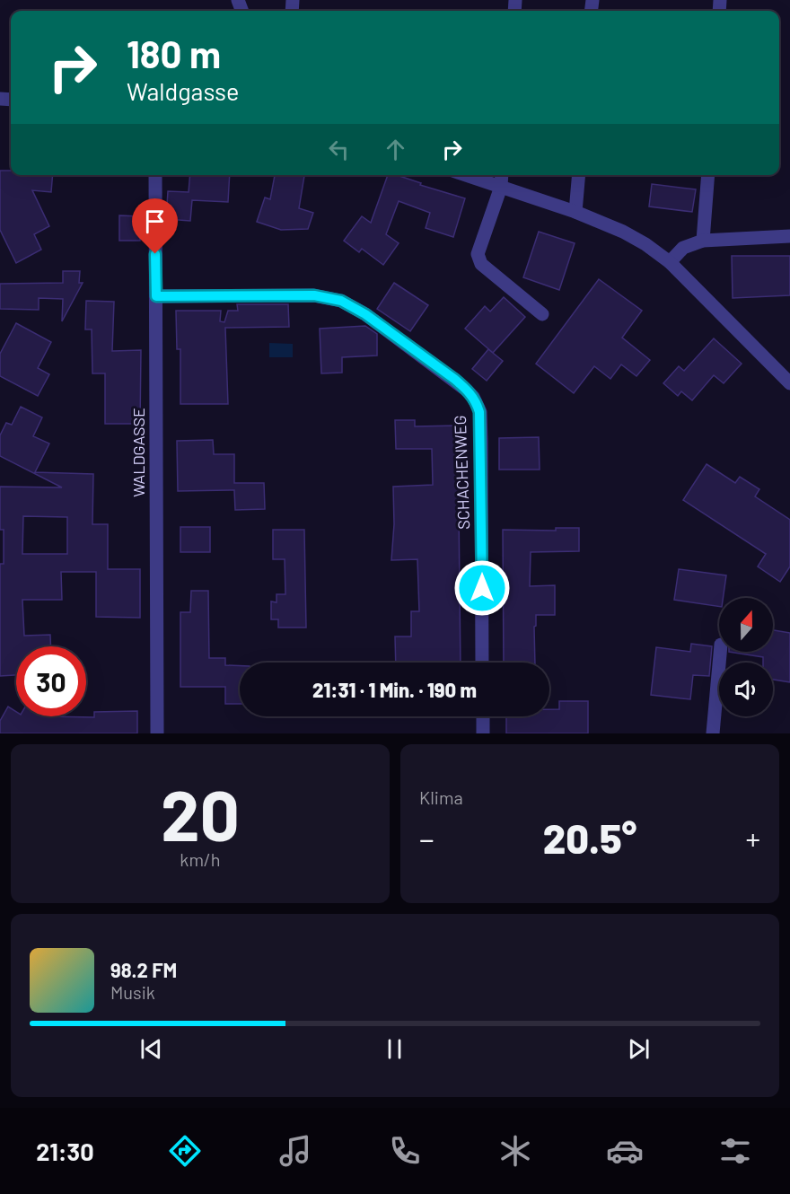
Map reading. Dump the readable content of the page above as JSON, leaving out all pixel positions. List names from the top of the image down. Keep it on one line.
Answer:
{"streets":{"street":["WALDGASSE","SCHACHENWEG"]},"crossings":[["WALDGASSE","SCHACHENWEG"]],"north":"top","page":{"turn":["180 m","Waldgasse"],"limit":"30","trip":"21:31 · 1 Min. · 190 m","tile":[["20","km/h"],"Klima"],"heat":["−","20.5°","+"],"song":["98.2 FM","Musik"],"tabs":"21:30"}}
